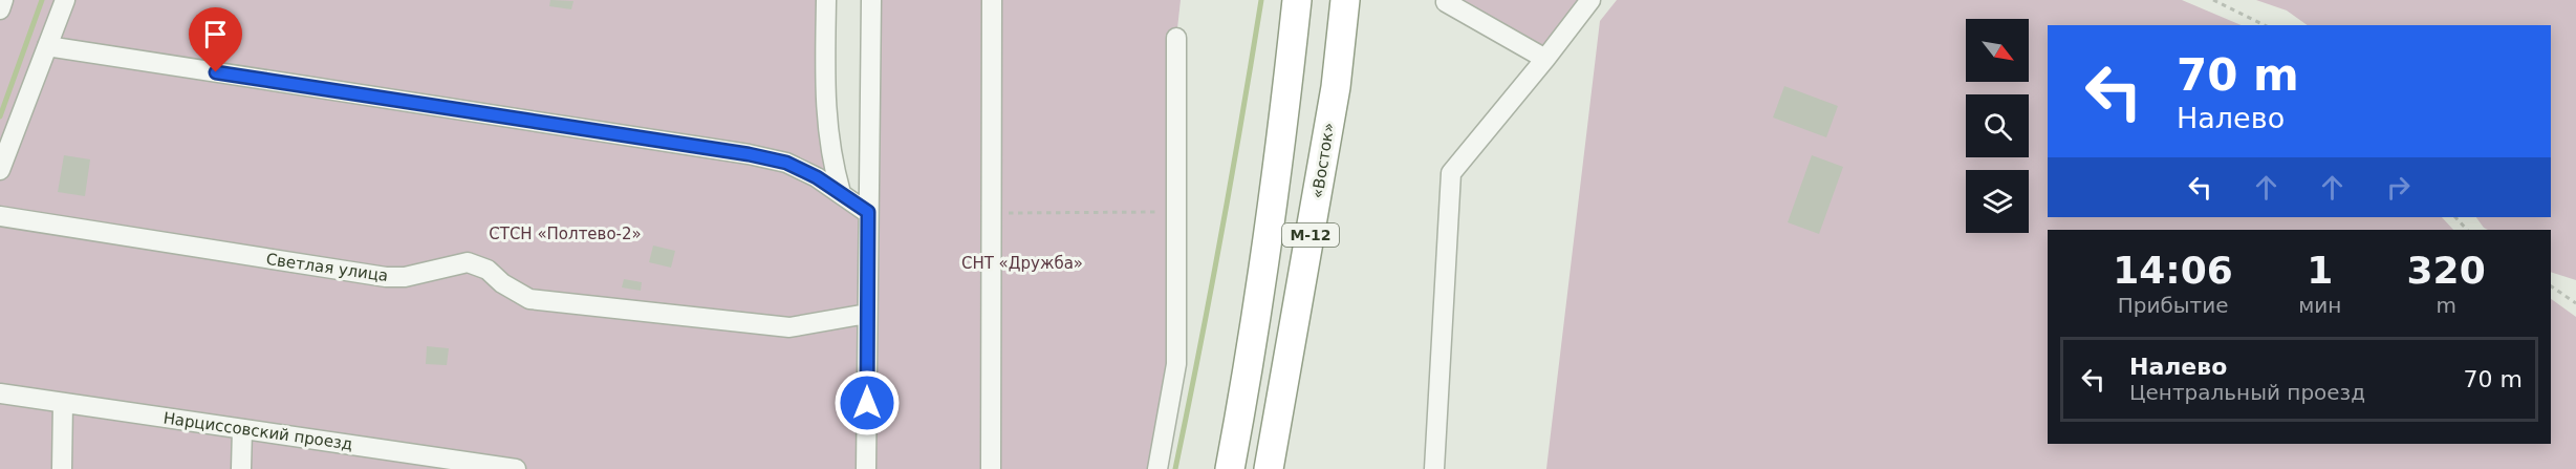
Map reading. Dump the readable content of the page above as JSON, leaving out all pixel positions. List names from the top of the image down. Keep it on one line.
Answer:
{"streets":{"highway":["«Восток»","М-12"],"street":["Светлая улица","Нарциссовский проезд"]},"parks":["СТСН «Полтево-2»","СНТ «Дружба»"],"north":"bottom right","page":{"turn":["70 m","Налево"],"eta":["14:06","Прибытие","1","мин","320","m"],"list":[{"name":"Налево","note":"Центральный проезд","value":"70 m"}]}}
